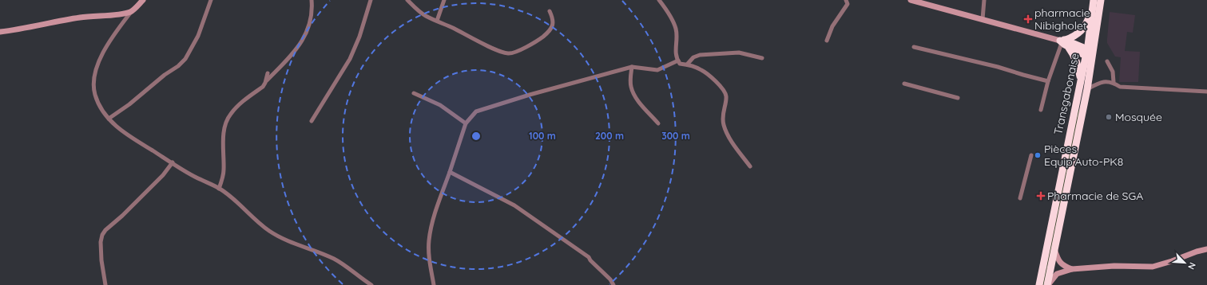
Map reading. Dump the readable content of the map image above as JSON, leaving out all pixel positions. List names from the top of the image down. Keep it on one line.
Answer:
{"streets":{"highway":["Transgabonaise"]},"places":{"health":["pharmacie Nibigholet","Pharmacie de SGA"],"other":["Mosquée","Pièces Equip’Auto-PK8"]},"north":"bottom right","rings":["100 m","200 m","300 m"]}
